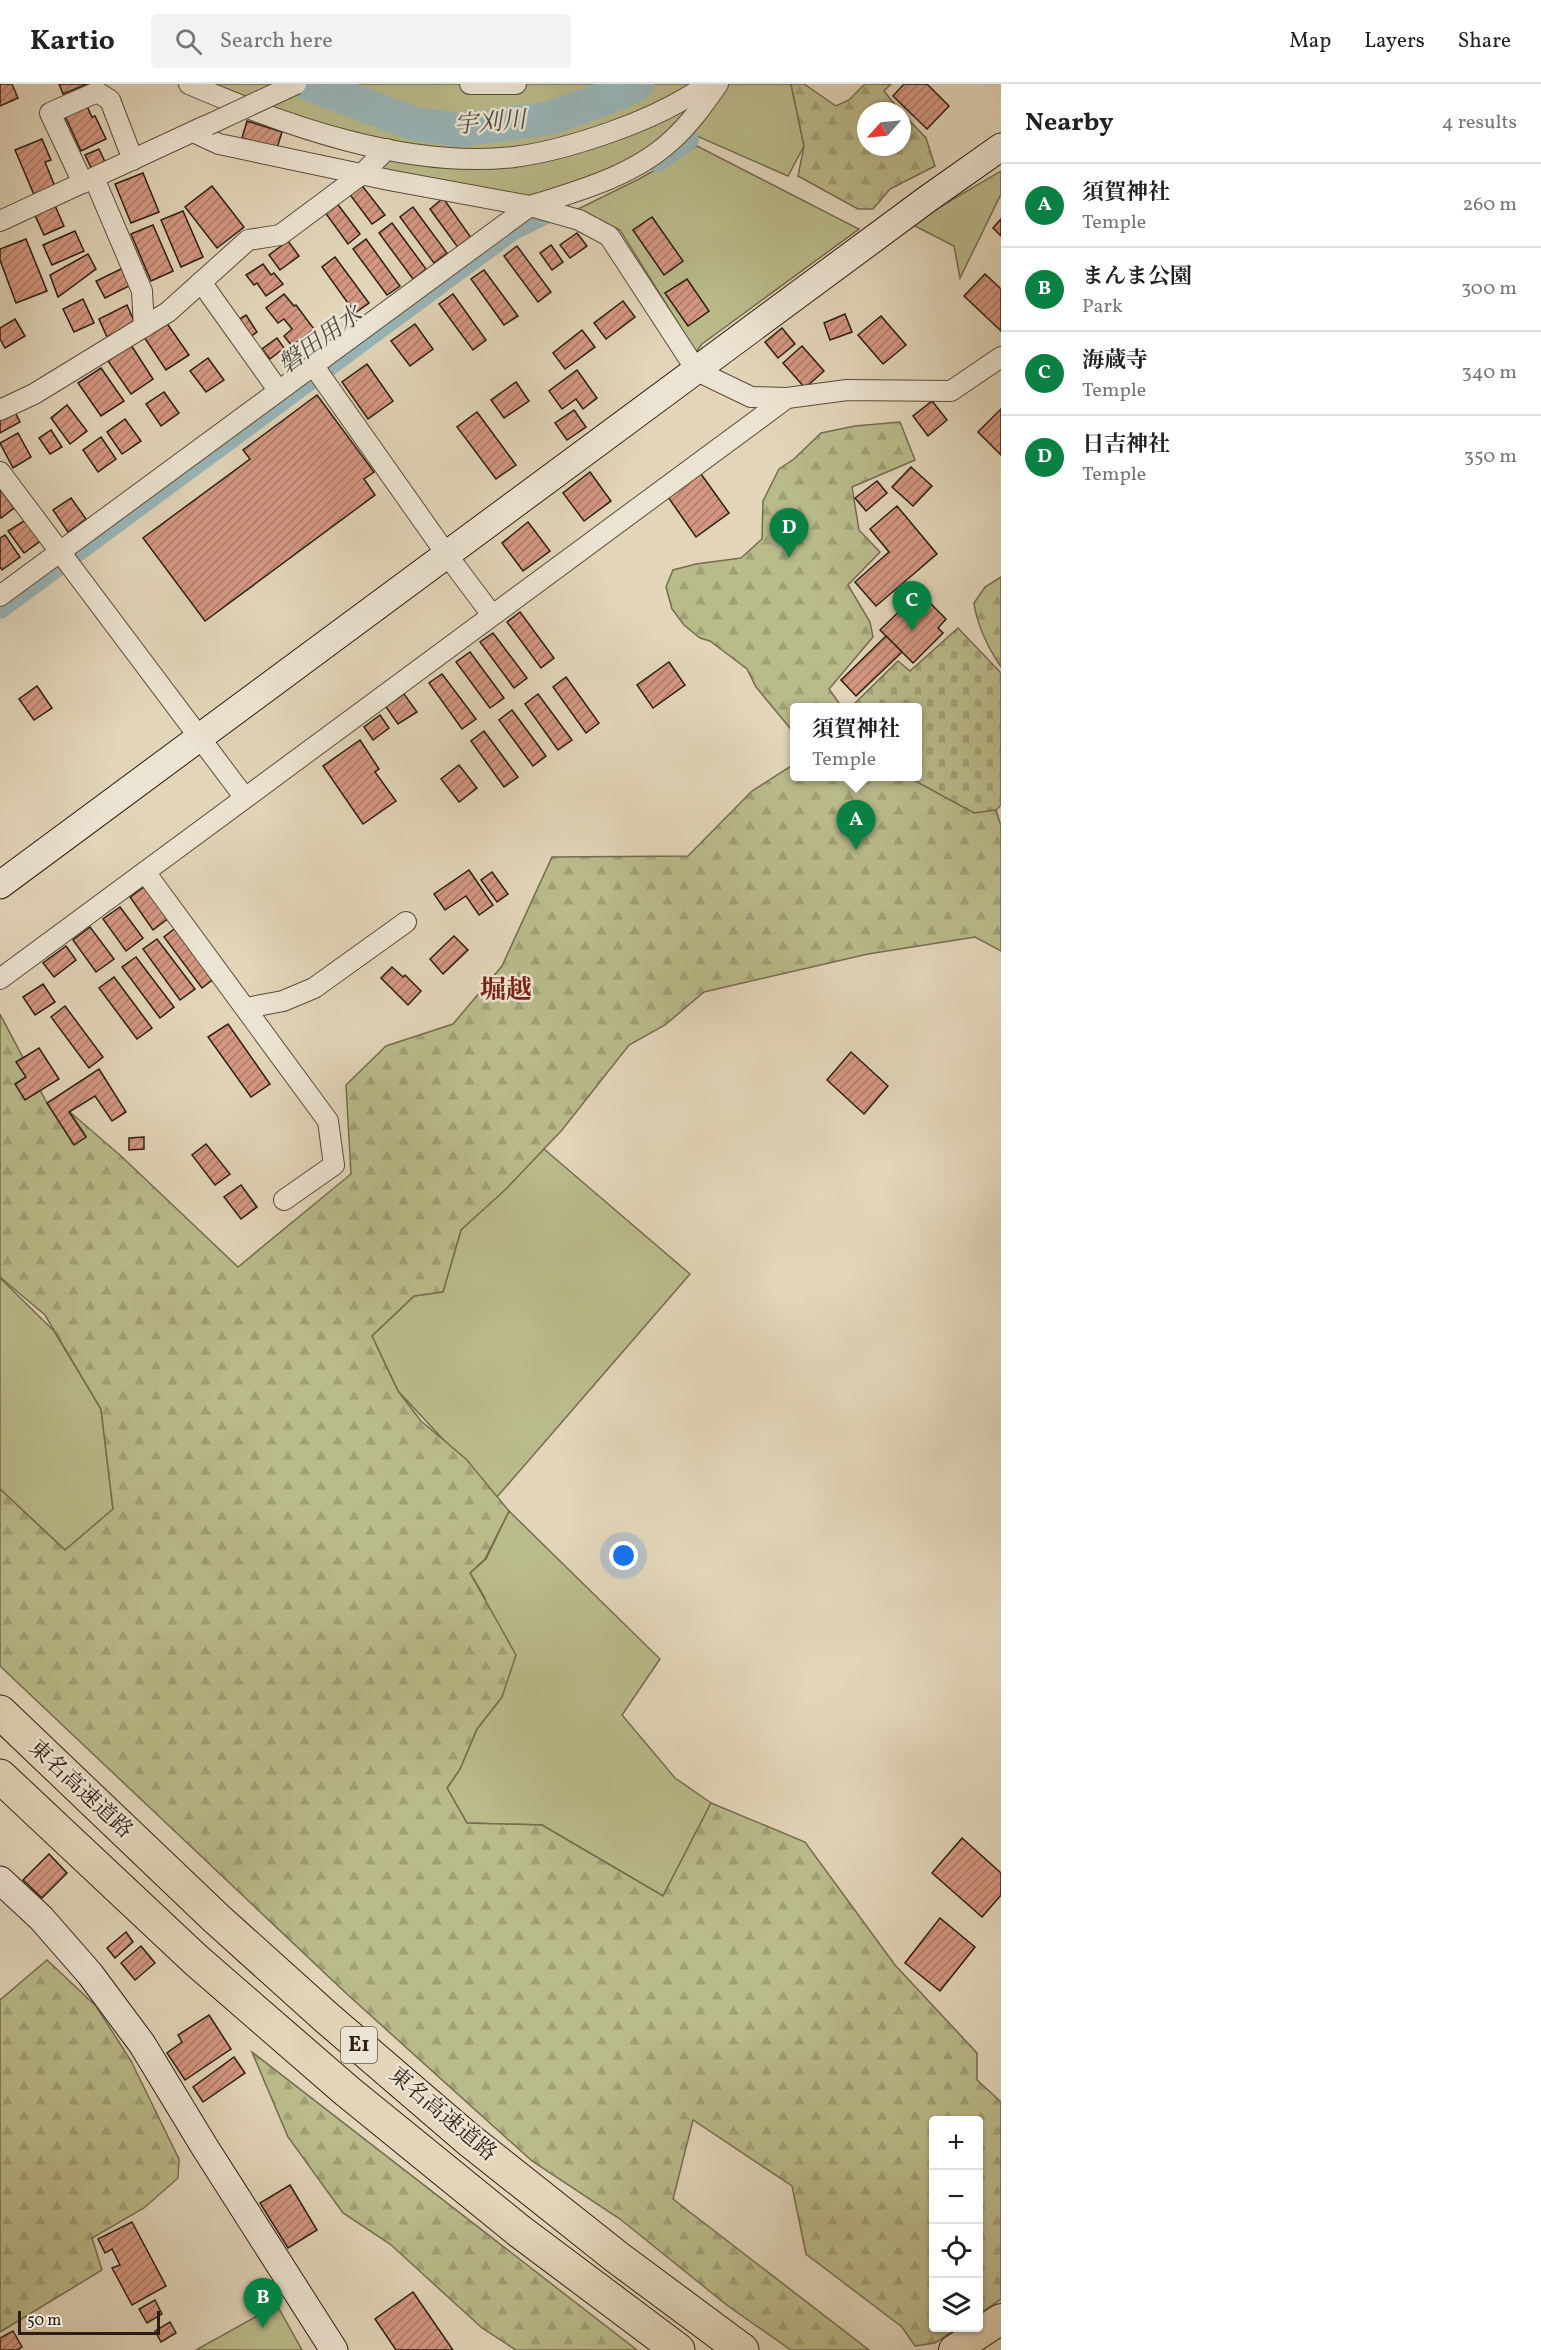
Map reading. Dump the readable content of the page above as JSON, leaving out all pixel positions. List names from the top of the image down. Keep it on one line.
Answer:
{"streets":{"highway":["東名高速道路","E1"]},"districts":["堀越"],"water":["宇刈川","磐田用水"],"scale_bar":"50 m","north":"bottom left","page":{"header":"Kartio","search":"Search here","nav":["Map","Layers","Share"],"heading":["Nearby","4 results"],"list":[{"mark":"A","name":"須賀神社","note":"Temple","value":"260 m"},{"mark":"B","name":"まんま公園","note":"Park","value":"300 m"},{"mark":"C","name":"海蔵寺","note":"Temple","value":"340 m"},{"mark":"D","name":"日吉神社","note":"Temple","value":"350 m"}],"pins":["D","C","A","B"],"popup":["須賀神社","Temple"],"map_buttons":["+","−"],"scale":"50 m"}}
